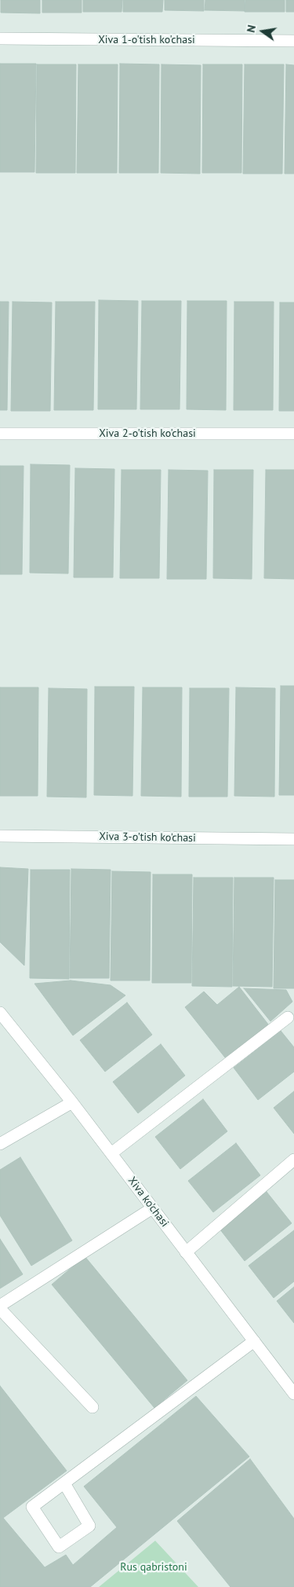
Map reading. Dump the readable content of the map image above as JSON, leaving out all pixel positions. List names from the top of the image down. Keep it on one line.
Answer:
{"streets":{"street":["Xiva 1-o'tish ko'chasi","Xiva 2-o'tish ko'chasi","Xiva 3-o'tish ko'chasi","Xiva ko'chasi"]},"parks":["Rus qabristoni"],"north":"left"}
